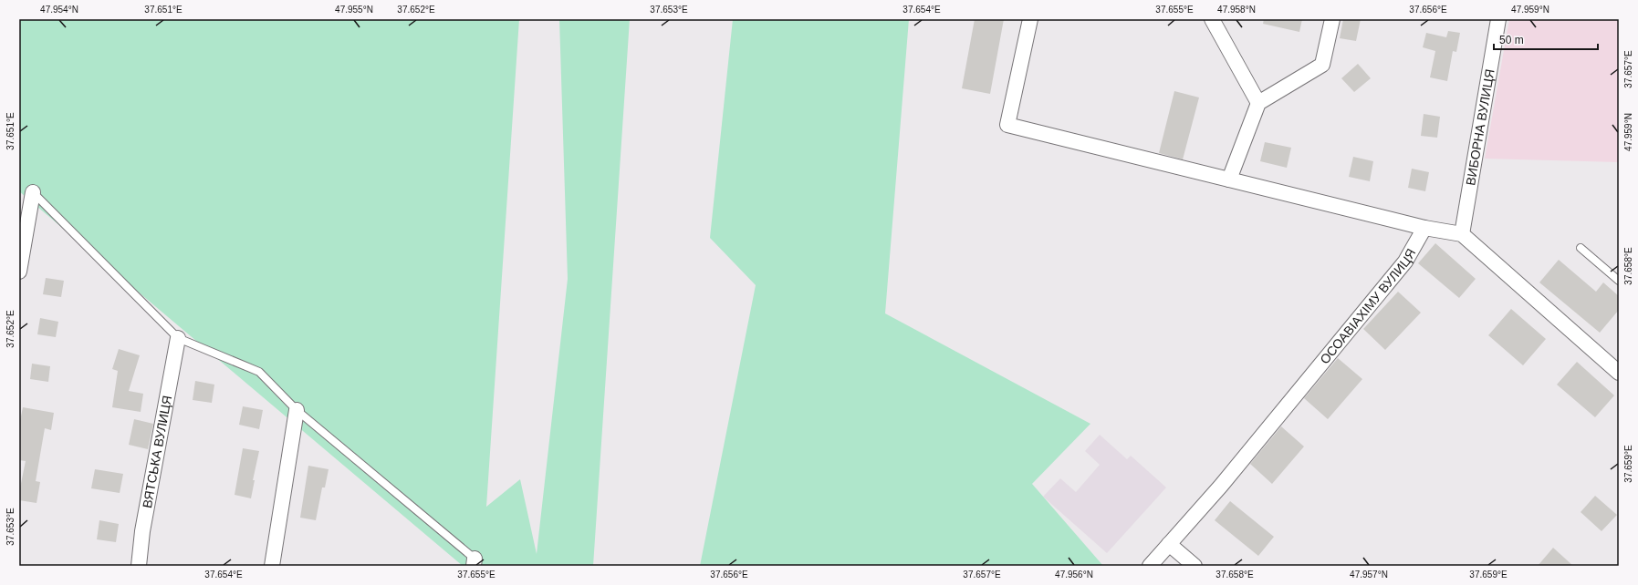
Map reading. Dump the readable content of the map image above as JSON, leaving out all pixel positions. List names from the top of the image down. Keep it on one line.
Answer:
{"streets":{"street":["ВИБОРНА ВУЛИЦЯ","ОСОАВІАХІМУ ВУЛИЦЯ","ВЯТСЬКА ВУЛИЦЯ"]},"scale_bar":"50 m","coordinates":["47.954°N","37.651°E","47.955°N","37.652°E","37.653°E","37.654°E","37.655°E","47.958°N","37.656°E","47.959°N","37.657°E","37.658°E","37.659°E","47.956°N","47.957°N"]}
